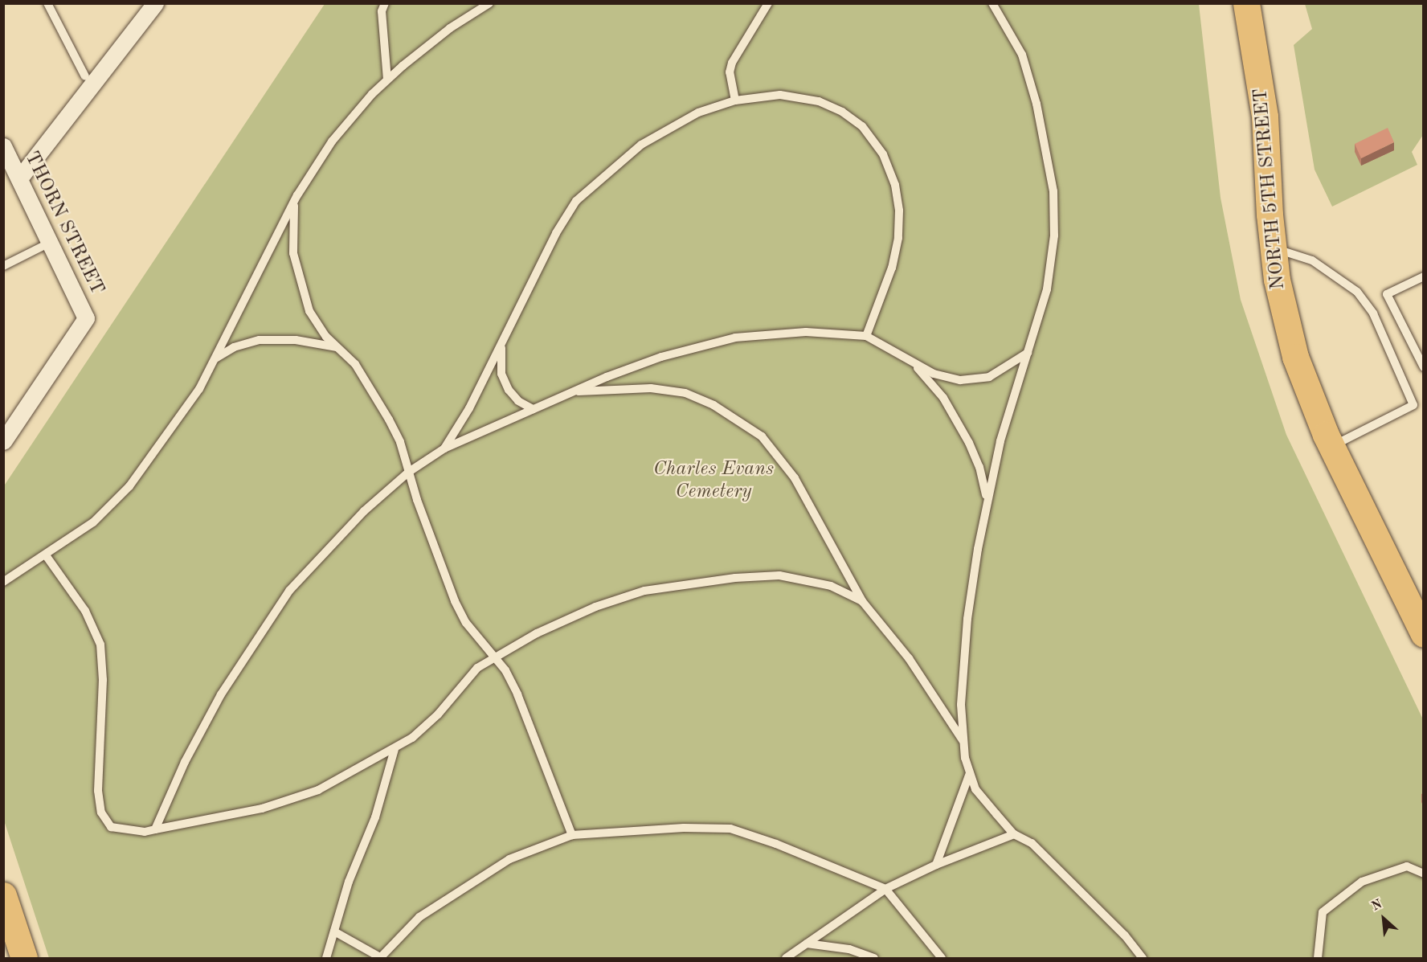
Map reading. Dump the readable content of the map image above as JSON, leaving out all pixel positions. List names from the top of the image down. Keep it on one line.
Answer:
{"streets":{"main road":["NORTH 5TH STREET"],"street":["THORN STREET"]},"parks":["Charles Evans Cemetery"],"north":"top left"}
